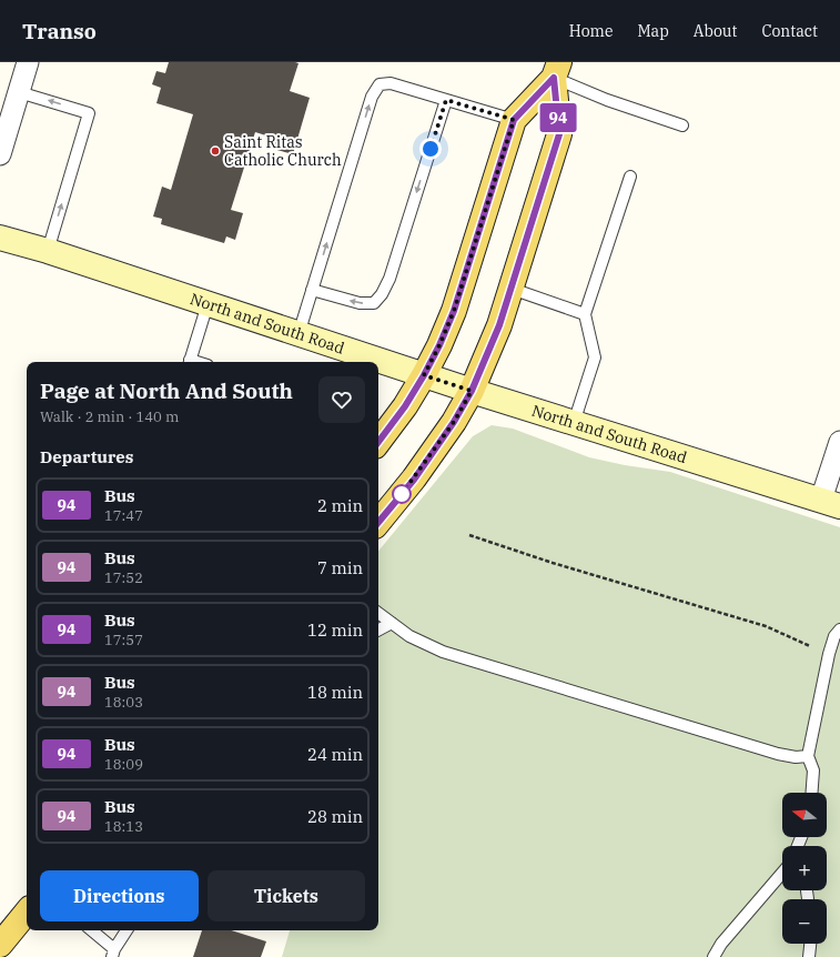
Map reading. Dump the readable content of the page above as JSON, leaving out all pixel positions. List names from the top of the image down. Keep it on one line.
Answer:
{"streets":{"street":["North and South Road"]},"places":["Saint Ritas Catholic Church"],"lines":["bus line 94"],"north":"left","page":{"header":"Transo","nav":["Home","Map","About","Contact"],"on_map":"94","heading":[["Page at North And South","Walk · 2 min · 140 m"],"Departures"],"list":[{"mark":"94","name":"Bus","note":"17:47","value":"2 min"},{"mark":"94","name":"Bus","note":"17:52","value":"7 min"},{"mark":"94","name":"Bus","note":"17:57","value":"12 min"},{"mark":"94","name":"Bus","note":"18:03","value":"18 min"},{"mark":"94","name":"Bus","note":"18:09","value":"24 min"},{"mark":"94","name":"Bus","note":"18:13","value":"28 min"}],"map_buttons":["+","−"],"buttons":["Directions","Tickets"]}}
